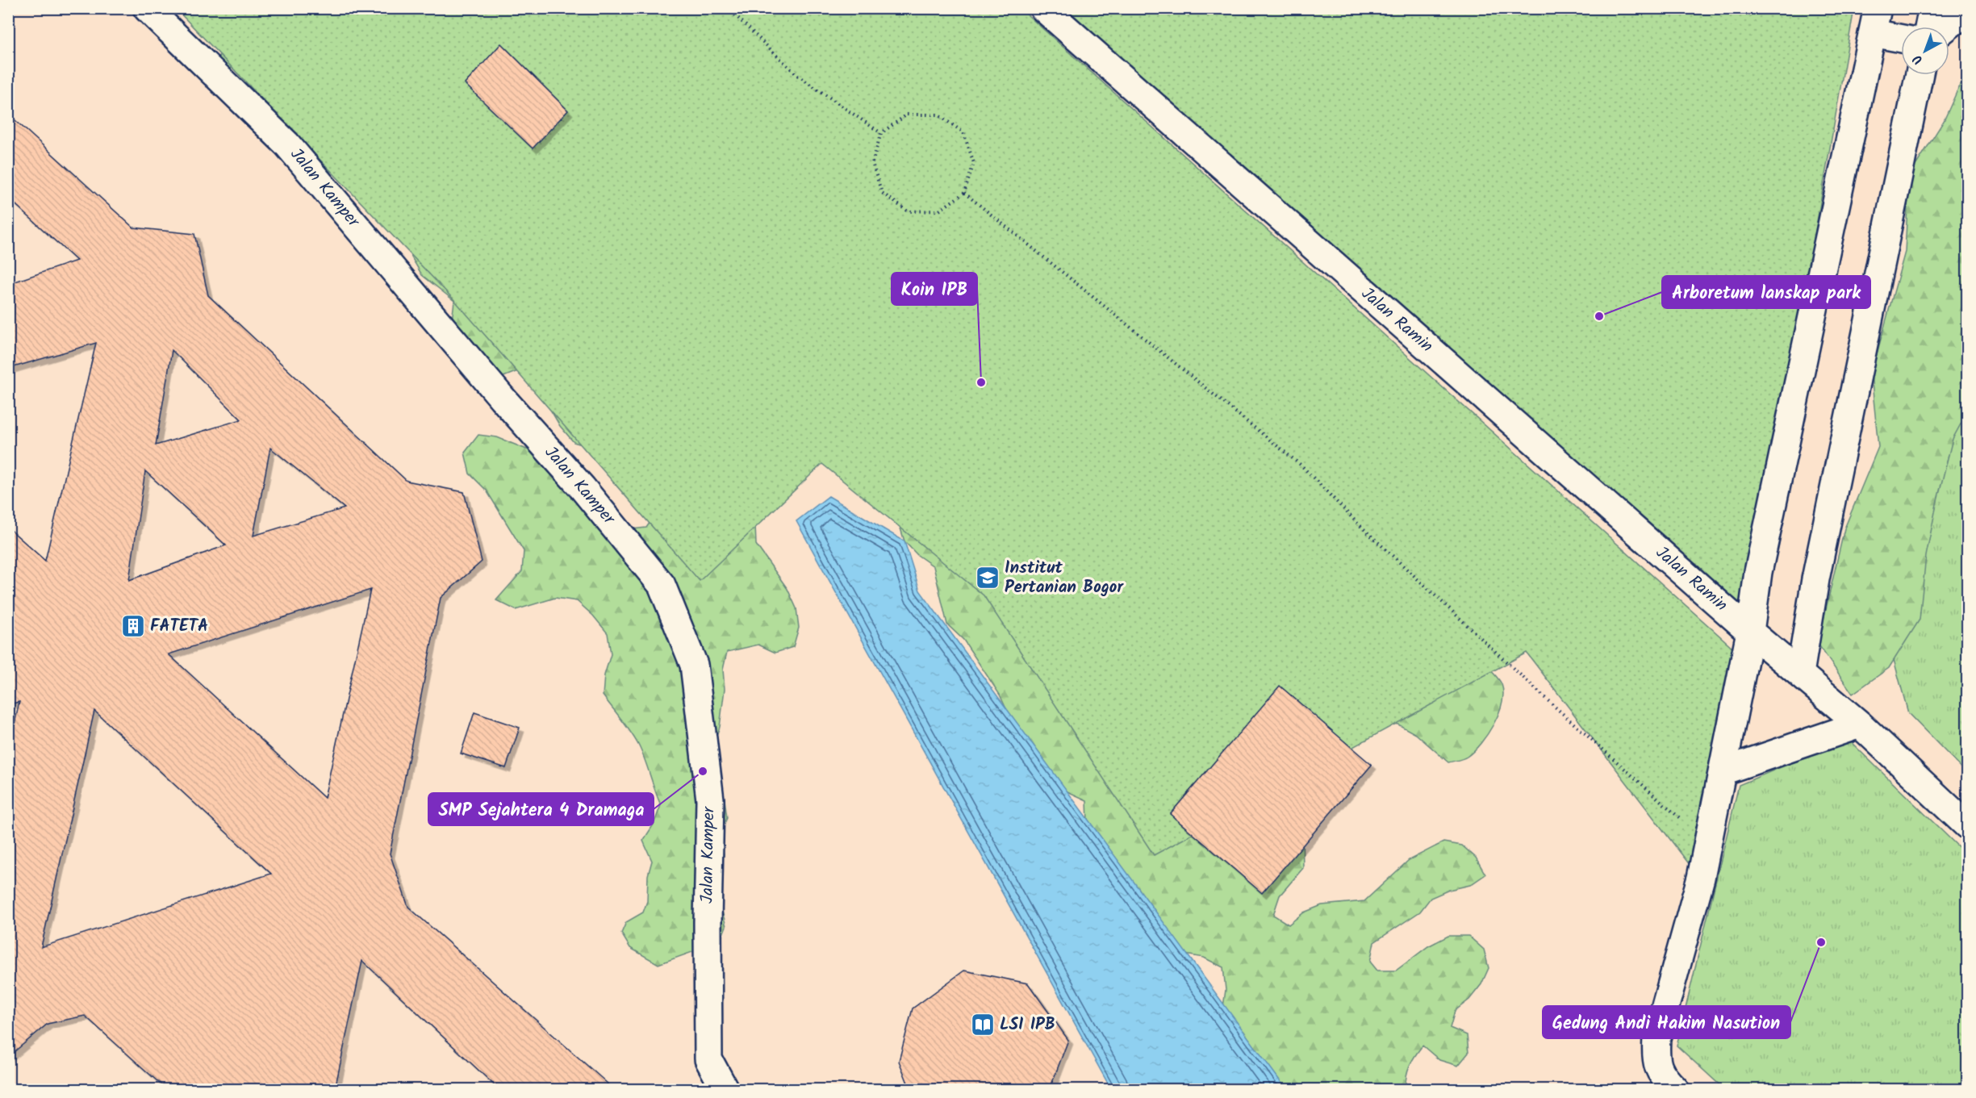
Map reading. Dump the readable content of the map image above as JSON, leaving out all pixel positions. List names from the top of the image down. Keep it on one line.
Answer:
{"streets":{"lane":["Jalan Kamper","Jalan Ramin"]},"places":{"other":["Arboretum lanskap park","Koin IPB","SMP Sejahtera 4 Dramaga","Gedung Andi Hakim Nasution"],"school or university":["Institut Pertanian Bogor"],"building":["FATETA"],"library":["LSI IPB"]},"north":"bottom left"}
